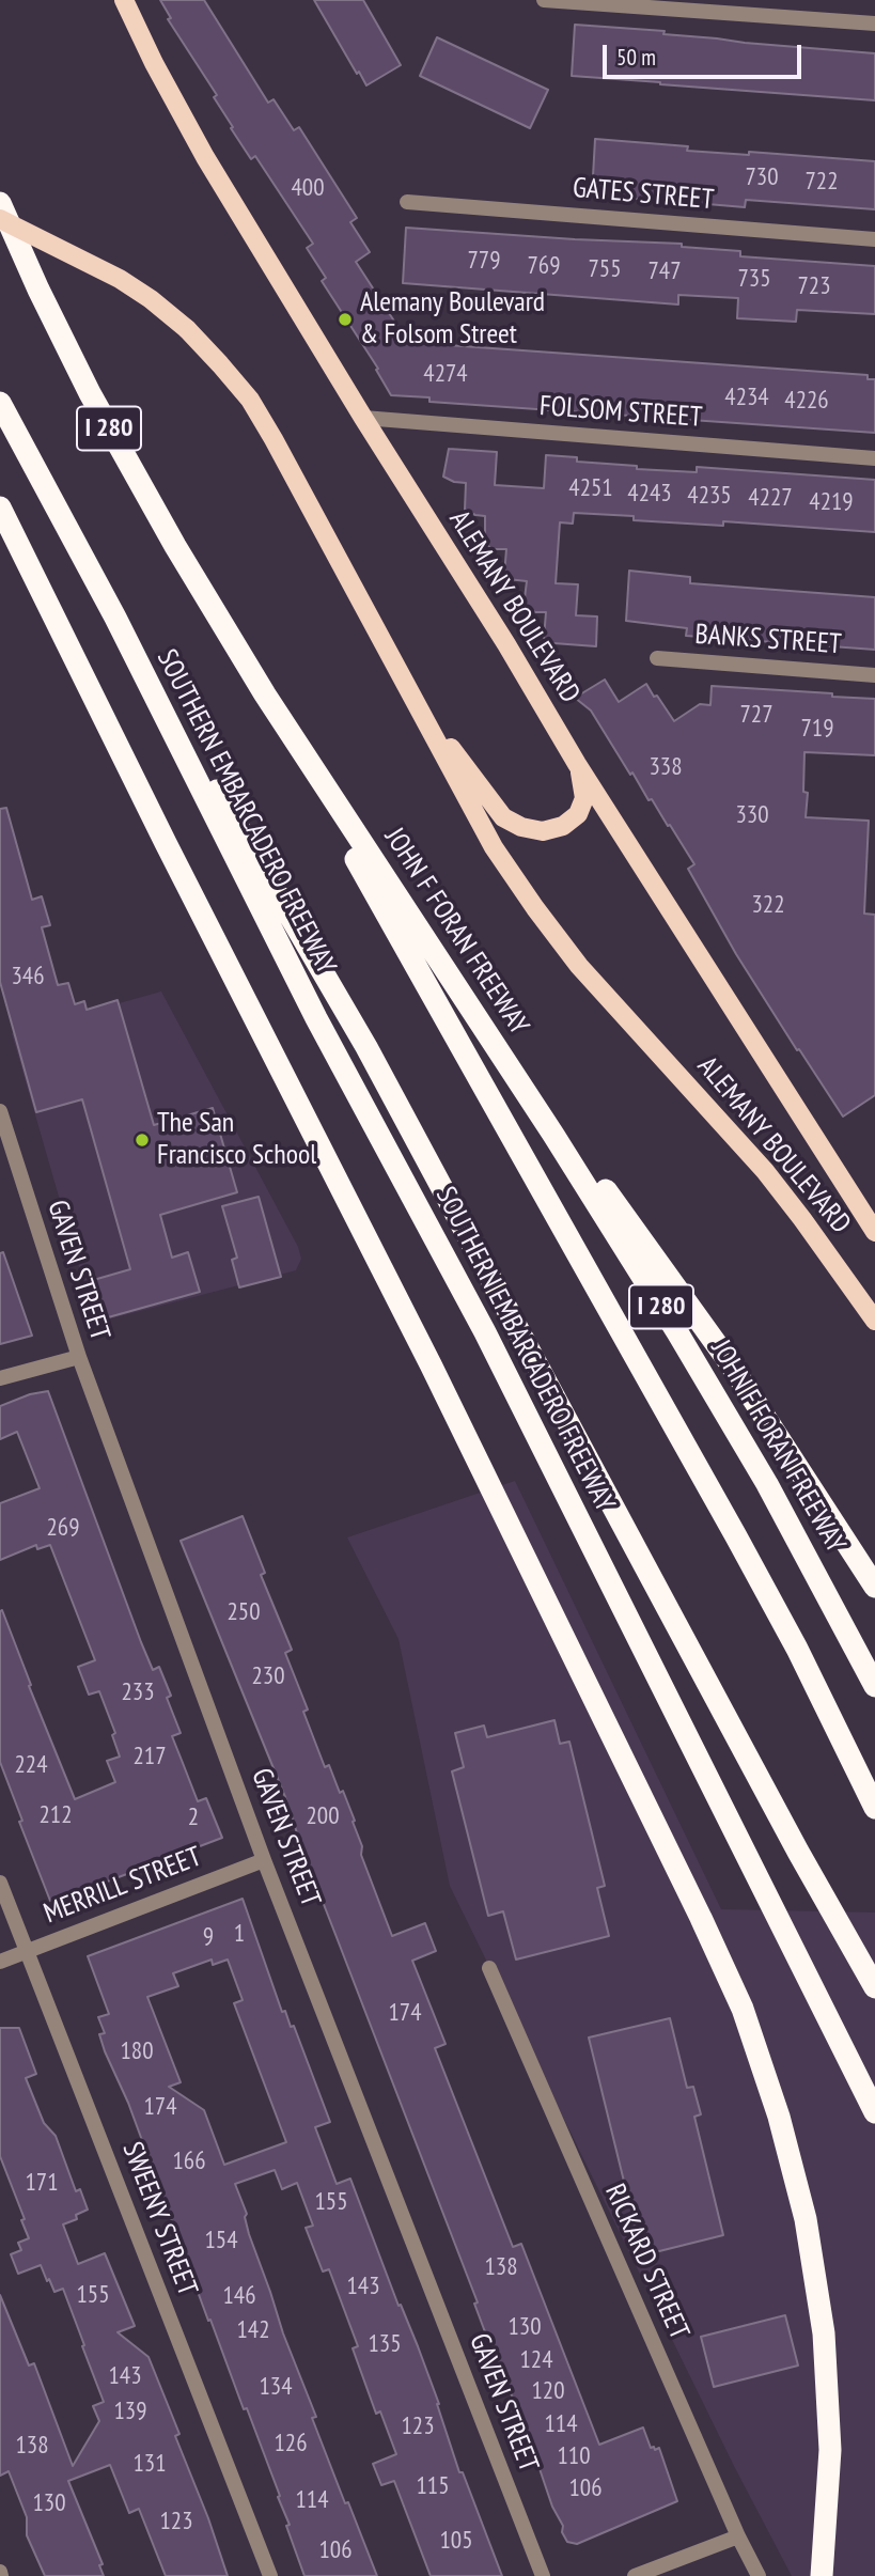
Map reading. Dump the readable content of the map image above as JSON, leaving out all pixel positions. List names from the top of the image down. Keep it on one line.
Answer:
{"streets":{"highway":["I 280","SOUTHERN EMBARCADERO FREEWAY","JOHN F FORAN FREEWAY"],"main road":["ALEMANY BOULEVARD"],"street":["GATES STREET","FOLSOM STREET","BANKS STREET","GAVEN STREET","MERRILL STREET","SWEENY STREET","RICKARD STREET"]},"crossings":[["FOLSOM STREET","ALEMANY BOULEVARD"],["GAVEN STREET","MERRILL STREET"],["MERRILL STREET","SWEENY STREET"]],"places":["Alemany Boulevard & Folsom Street","The San Francisco School"],"house_numbers":["730","722","400","779","769","755","747","735","723","4274","4234","4226","4251","4243","4235","4227","4219","727","719","338","330","322","346","269","250","230","233","217","224","212","200","2","1","9","174","180","174","166","171","155","154","138","143","155","146","130","142","135","124","143","134","120","139","114","123","126","138","110","131","115","106","114","130","123","105","106"],"scale_bar":"50 m"}
